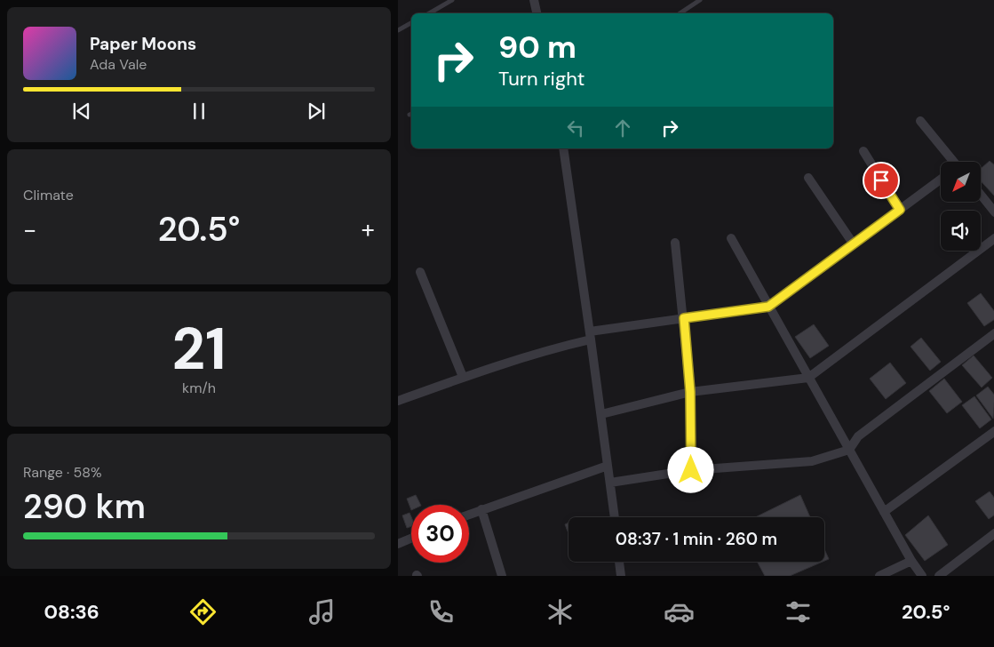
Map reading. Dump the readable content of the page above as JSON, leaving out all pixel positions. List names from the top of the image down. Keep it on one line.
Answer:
{"north":"bottom left","page":{"turn":["90 m","Turn right"],"song":["Paper Moons","Ada Vale"],"tile":["Climate",["21","km/h"],["Range · 58%","290 km"]],"heat":["−","20.5°","+"],"limit":"30","trip":"08:37 · 1 min · 260 m","tabs":["08:36","20.5°"]}}
